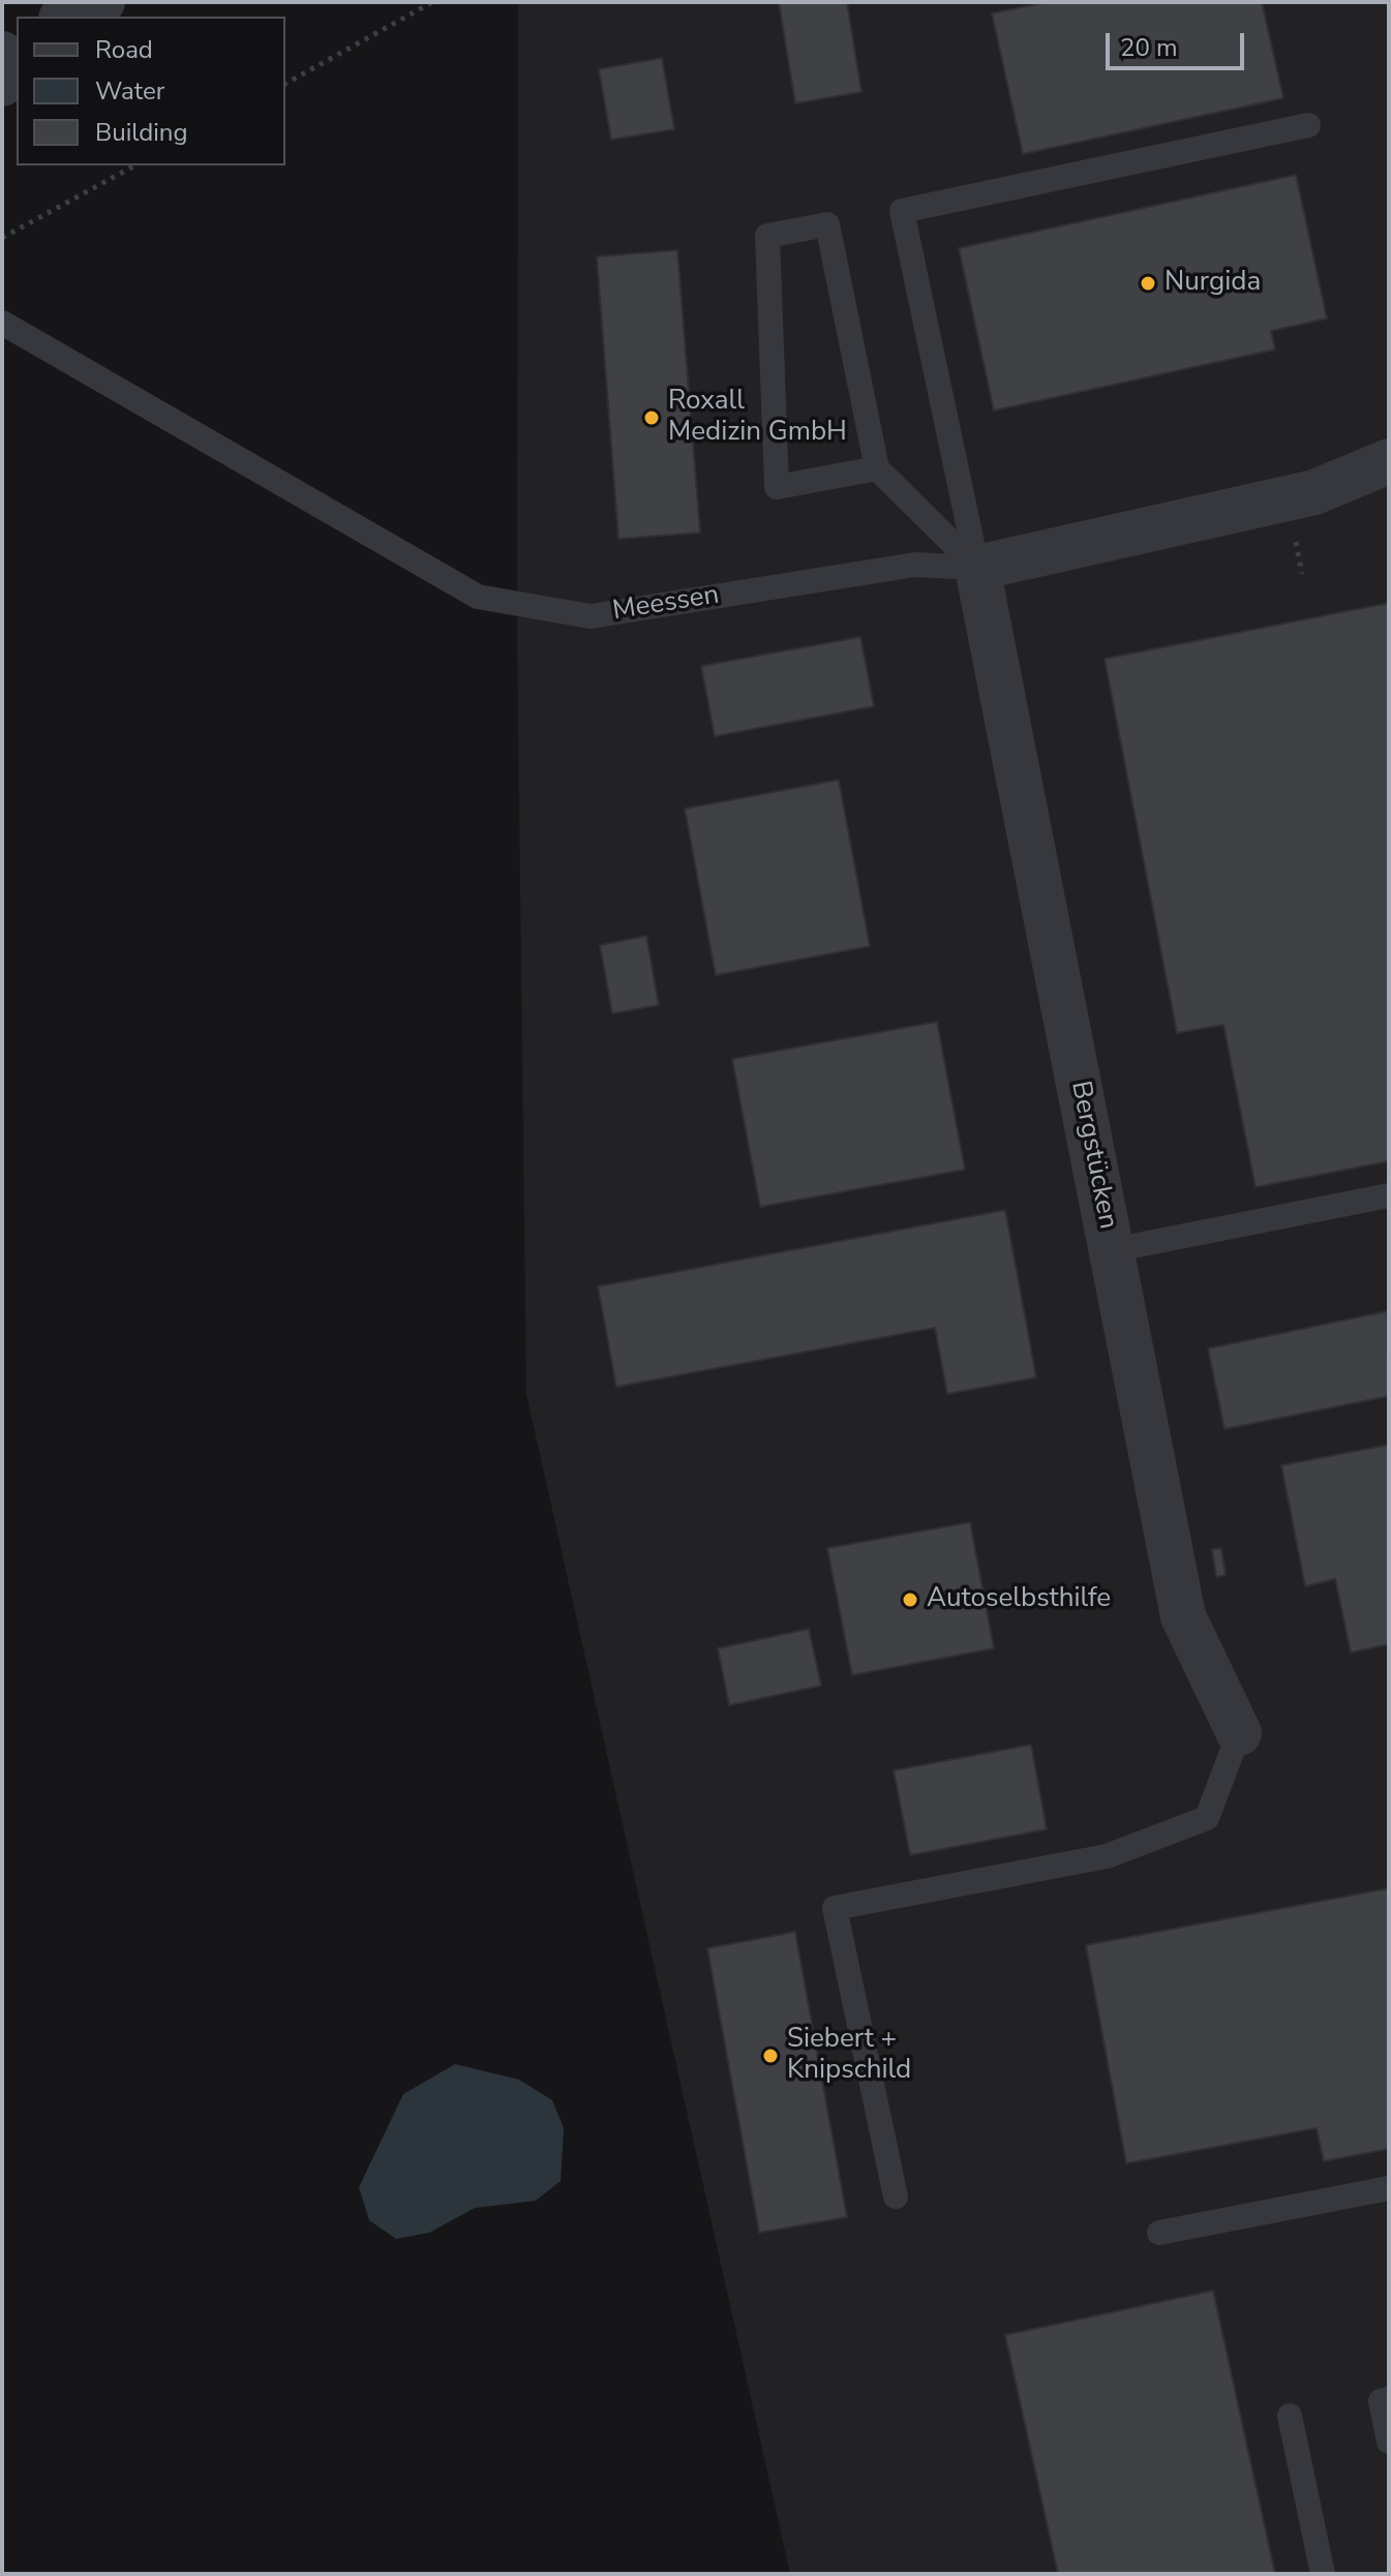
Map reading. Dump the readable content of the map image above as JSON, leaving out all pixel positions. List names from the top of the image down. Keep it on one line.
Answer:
{"streets":{"street":["Meessen","Bergstücken"]},"crossings":[["Meessen","Bergstücken"]],"places":["Nurgida","Roxall Medizin GmbH","Autoselbsthilfe","Siebert + Knipschild"],"legend":["Road","Water","Building"],"scale_bar":"20 m"}
